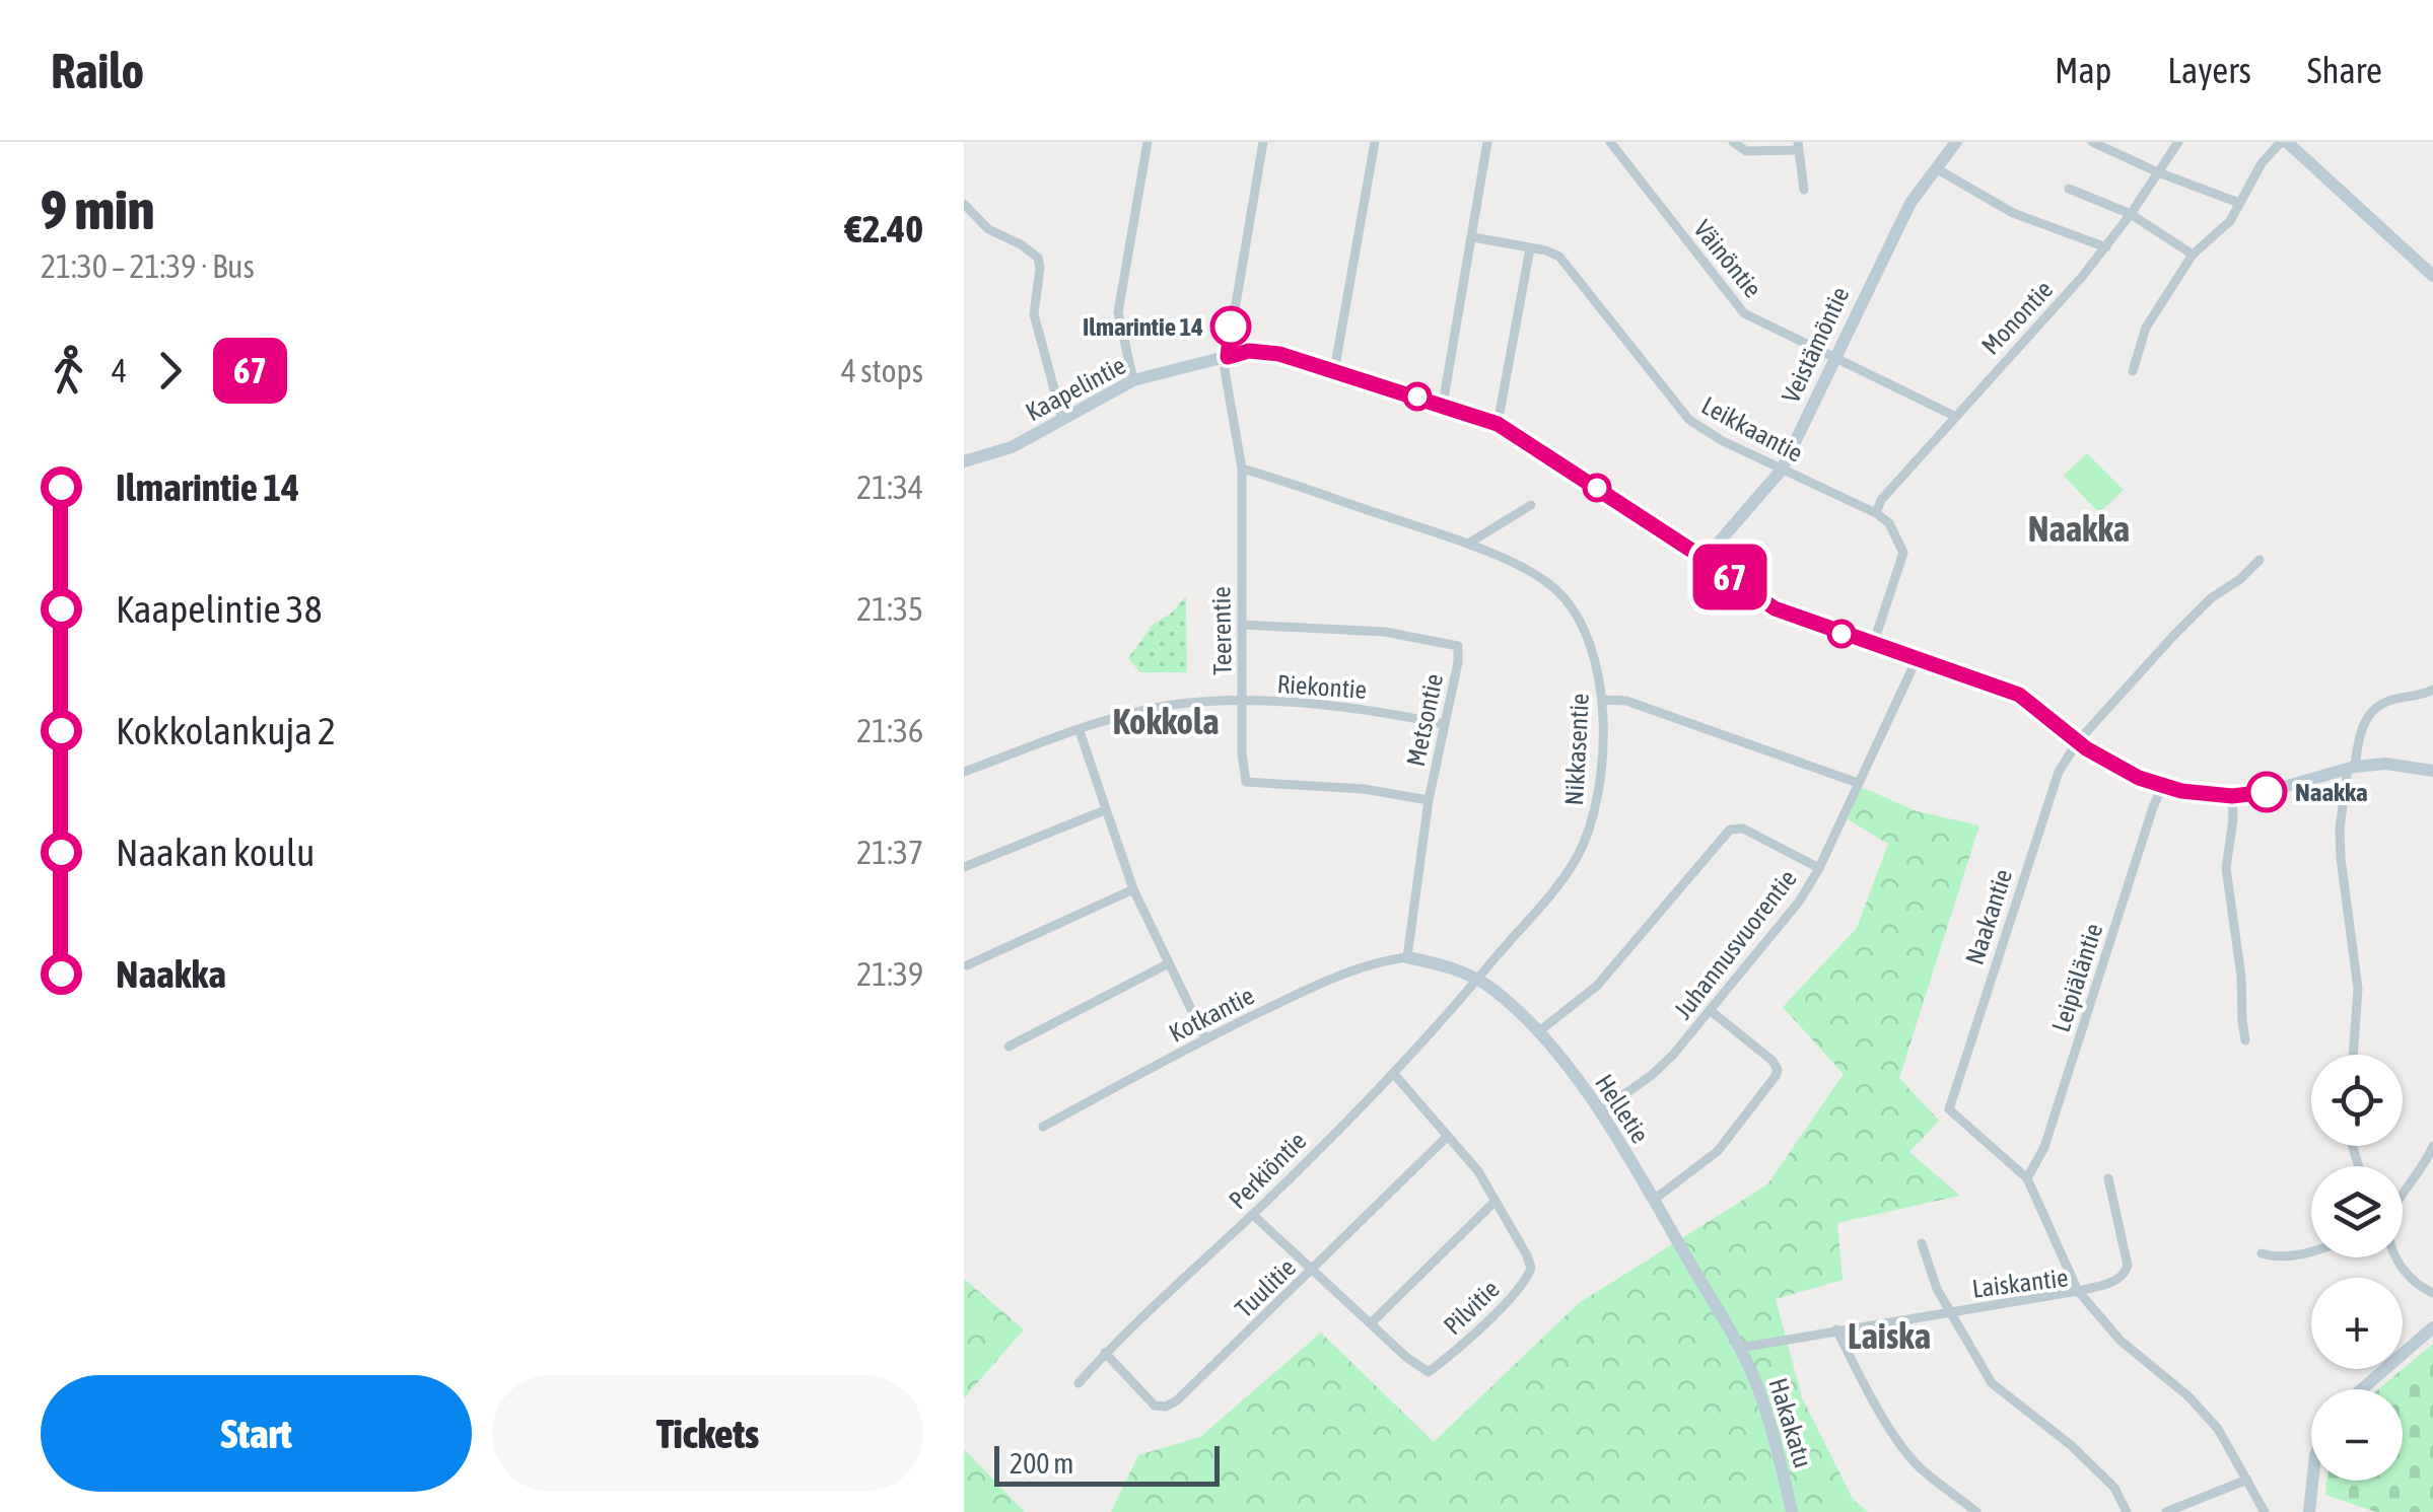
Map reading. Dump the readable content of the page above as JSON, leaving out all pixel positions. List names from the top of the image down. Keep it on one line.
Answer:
{"streets":{"street":["Väinöntie","Monontie","Veistämöntie","Kaapelintie","Leikkaantie","Teerentie","Riekontie","Metsontie","Nikkasentie","Naakantie","Juhannusvuorentie","Leipiäläntie","Kotkantie","Helletie","Perkiöntie","Laiskantie","Tuulitie","Pilvitie","Hakakatu"]},"crossings":[["Väinöntie","Monontie"],["Väinöntie","Veistämöntie"],["Monontie","Leikkaantie"],["Veistämöntie","Kaapelintie"],["Veistämöntie","Leikkaantie"],["Kaapelintie","Teerentie"],["Kaapelintie","Naakantie"],["Kaapelintie","Juhannusvuorentie"],["Kaapelintie","Leipiäläntie"],["Teerentie","Riekontie"],["Teerentie","Metsontie"],["Teerentie","Nikkasentie"],["Riekontie","Metsontie"],["Metsontie","Kotkantie"],["Metsontie","Helletie"],["Nikkasentie","Helletie"],["Nikkasentie","Perkiöntie"],["Naakantie","Leipiäläntie"],["Juhannusvuorentie","Helletie"],["Kotkantie","Helletie"],["Helletie","Perkiöntie"],["Helletie","Laiskantie"],["Helletie","Hakakatu"],["Perkiöntie","Tuulitie"],["Perkiöntie","Pilvitie"],["Laiskantie","Hakakatu"],["Tuulitie","Pilvitie"]],"districts":["Naakka","Kokkola","Laiska"],"places":["Ilmarintie 14","Naakka"],"lines":["bus line 67"],"scale_bar":"200 m","page":{"header":"Railo","nav":["Map","Layers","Share"],"heading":["9 min","21:30 – 21:39 · Bus","€2.40"],"on_map":"67","legs":["4","67","4 stops"],"list":[{"name":"Ilmarintie 14","value":"21:34"},{"name":"Kaapelintie 38","value":"21:35"},{"name":"Kokkolankuja 2","value":"21:36"},{"name":"Naakan koulu","value":"21:37"},{"name":"Naakka","value":"21:39"}],"map_buttons":["+","−"],"buttons":["Start","Tickets"],"scale":"200 m"}}
